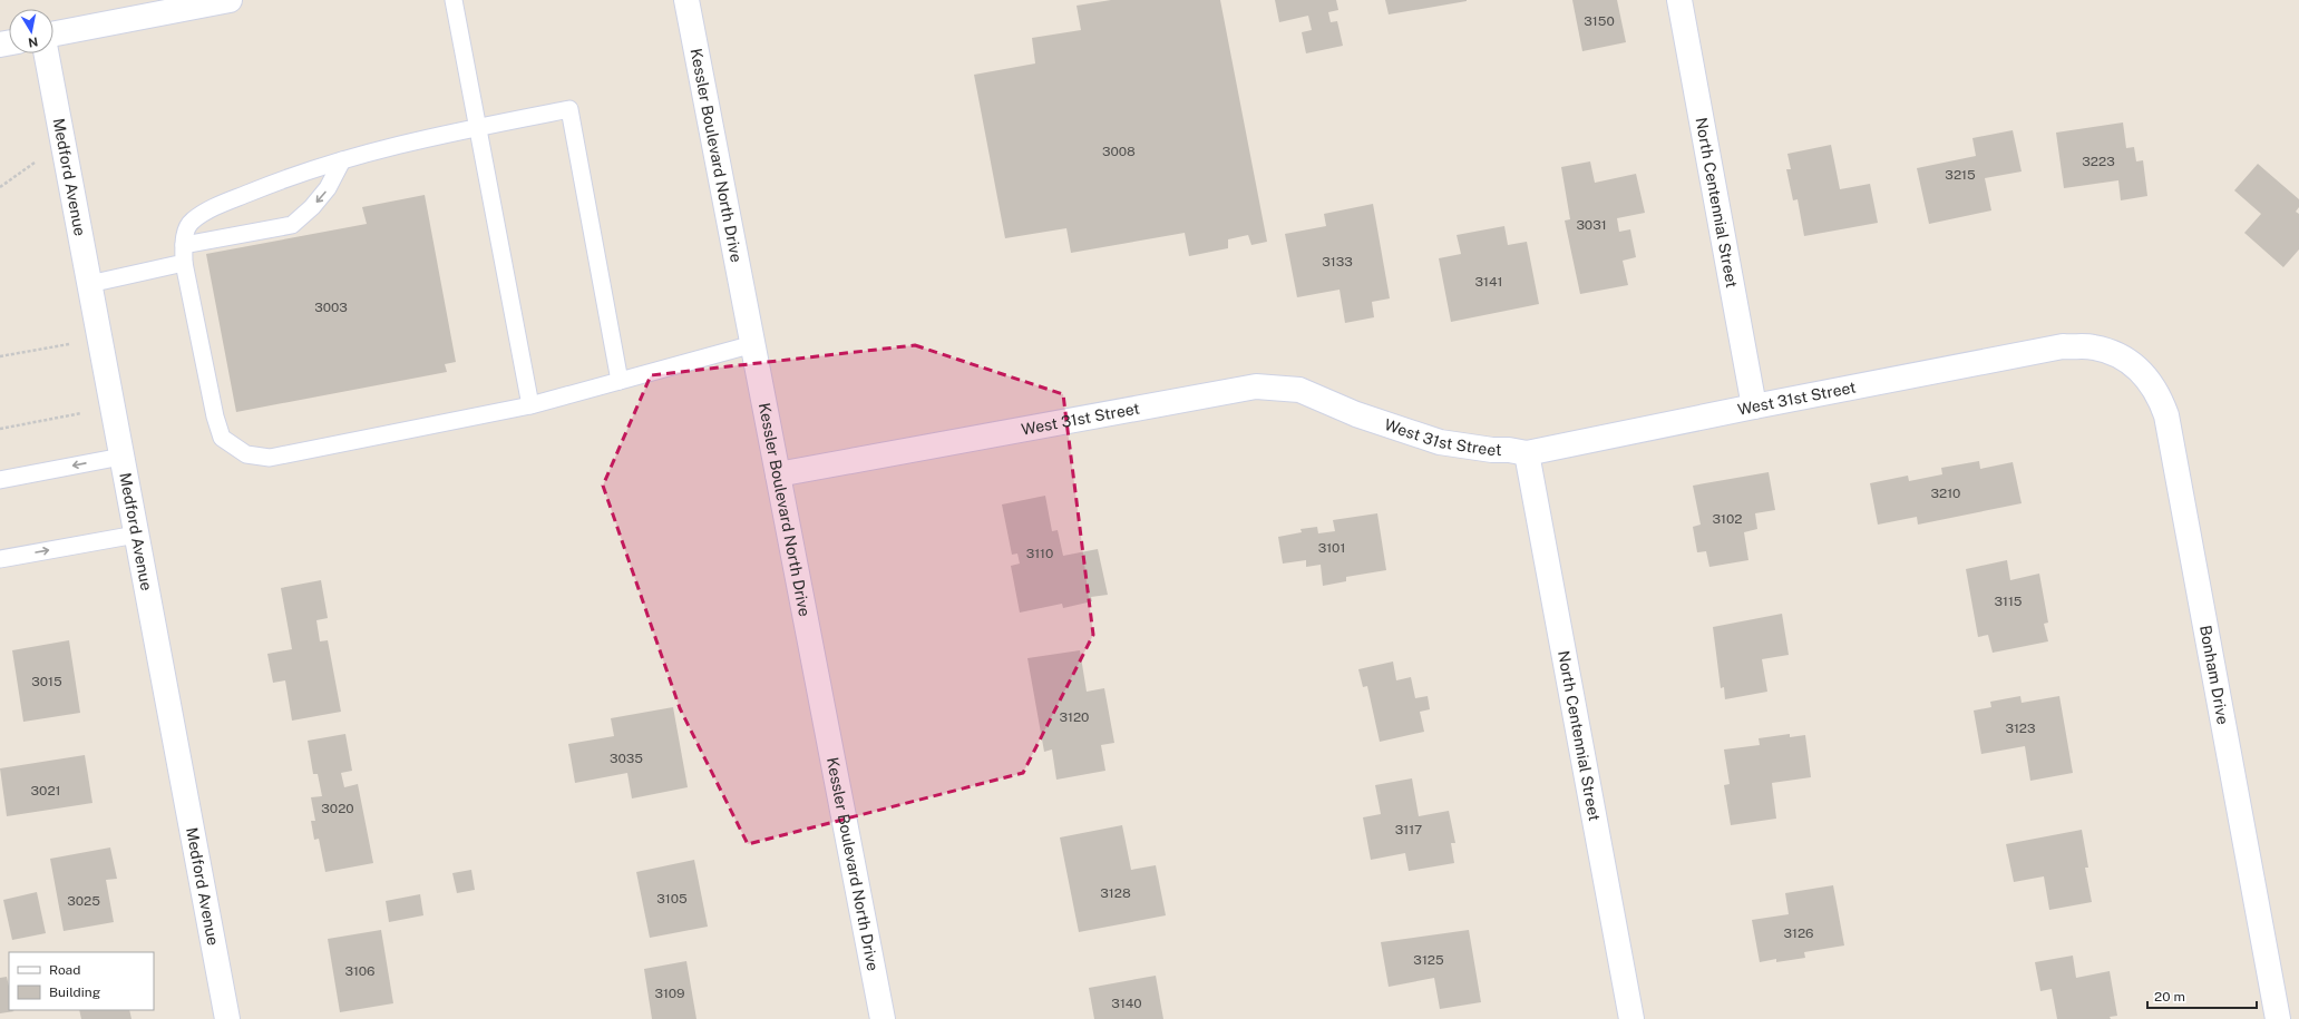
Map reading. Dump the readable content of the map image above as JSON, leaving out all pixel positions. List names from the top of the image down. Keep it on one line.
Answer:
{"streets":{"street":["Kessler Boulevard North Drive","Medford Avenue","North Centennial Street","West 31st Street","Bonham Drive"]},"crossings":[["Kessler Boulevard North Drive","West 31st Street"],["North Centennial Street","West 31st Street"],["West 31st Street","Bonham Drive"]],"house_numbers":["3150","3008","3223","3215","3031","3133","3141","3003","3210","3102","3101","3110","3115","3015","3120","3123","3035","3021","3020","3117","3128","3105","3025","3126","3125","3106","3109","3140"],"legend":["Road","Building"],"scale_bar":"20 m","north":"bottom"}
